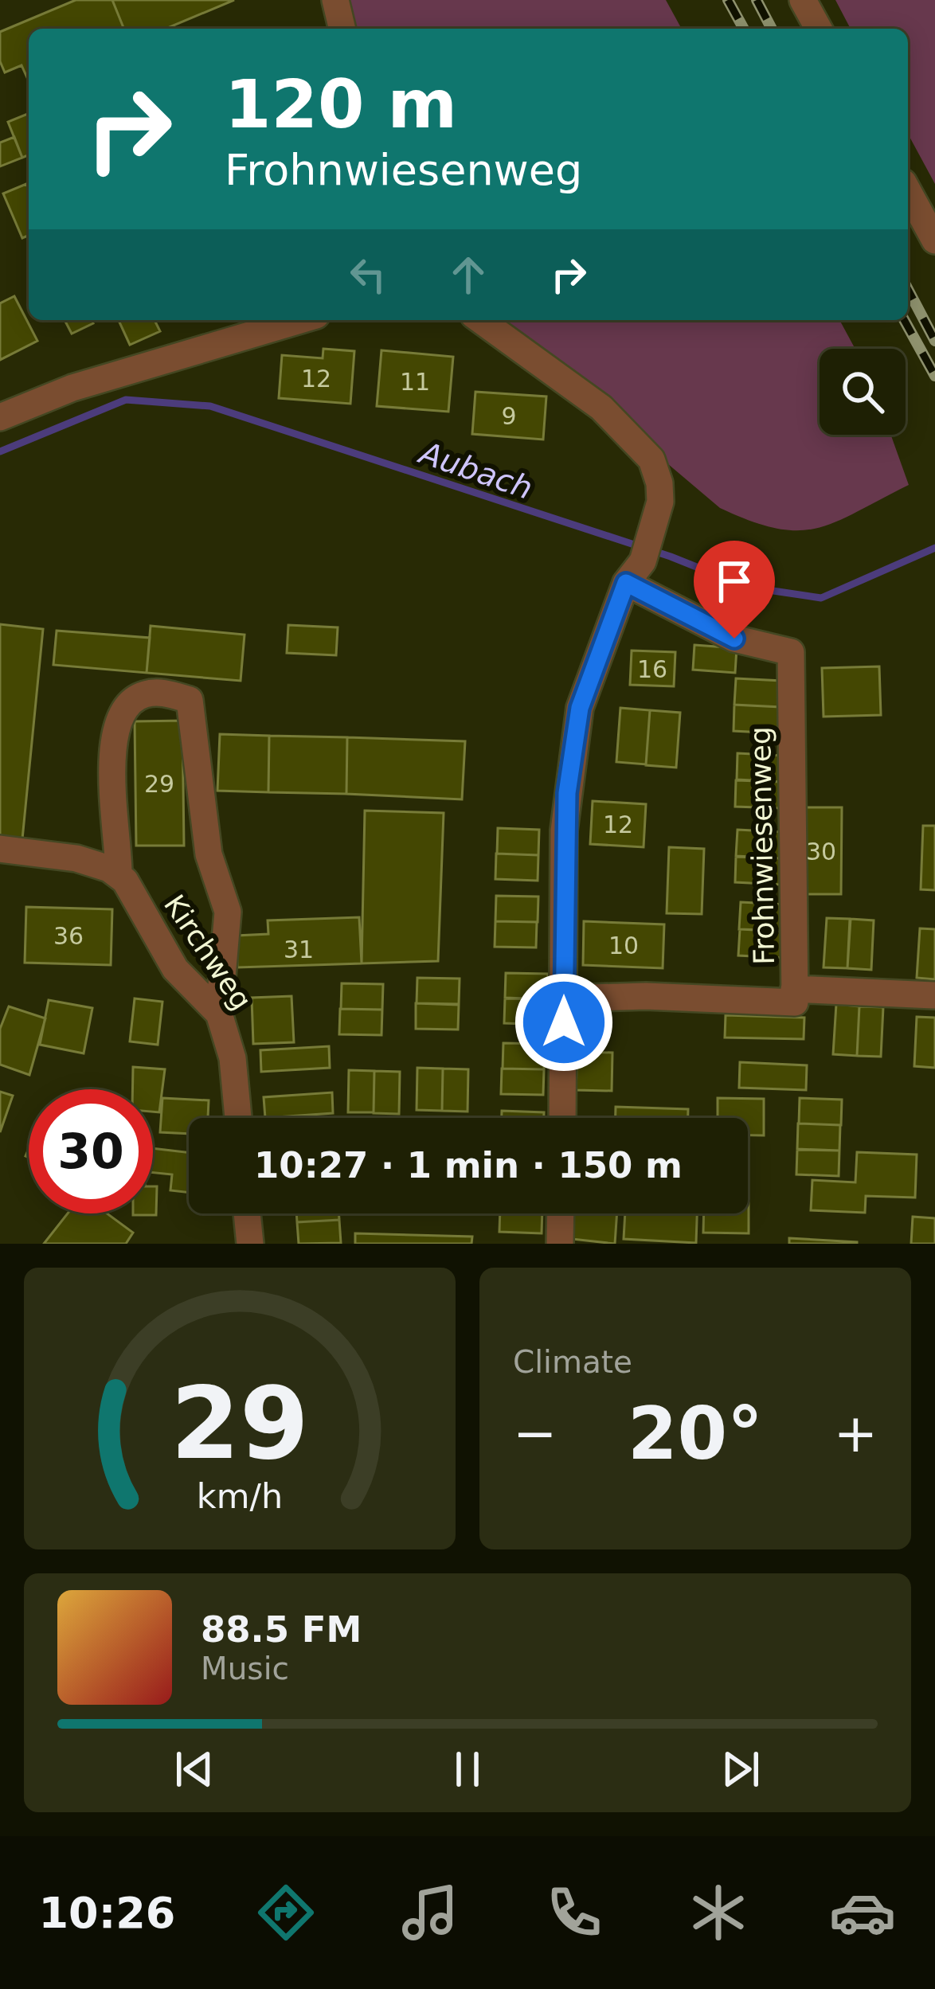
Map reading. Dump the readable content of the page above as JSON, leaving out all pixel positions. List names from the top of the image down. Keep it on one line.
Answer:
{"streets":{"street":["Frohnwiesenweg","Kirchweg"]},"water":["Aubach"],"house_numbers":["12","11","9","16","29","12","30","36","10","31"],"page":{"turn":["120 m","Frohnwiesenweg"],"limit":"30","trip":"10:27 · 1 min · 150 m","tile":"Climate","heat":["−","20°","+"],"song":["88.5 FM","Music"],"tabs":"10:26","gauge":["29","km/h"]}}
